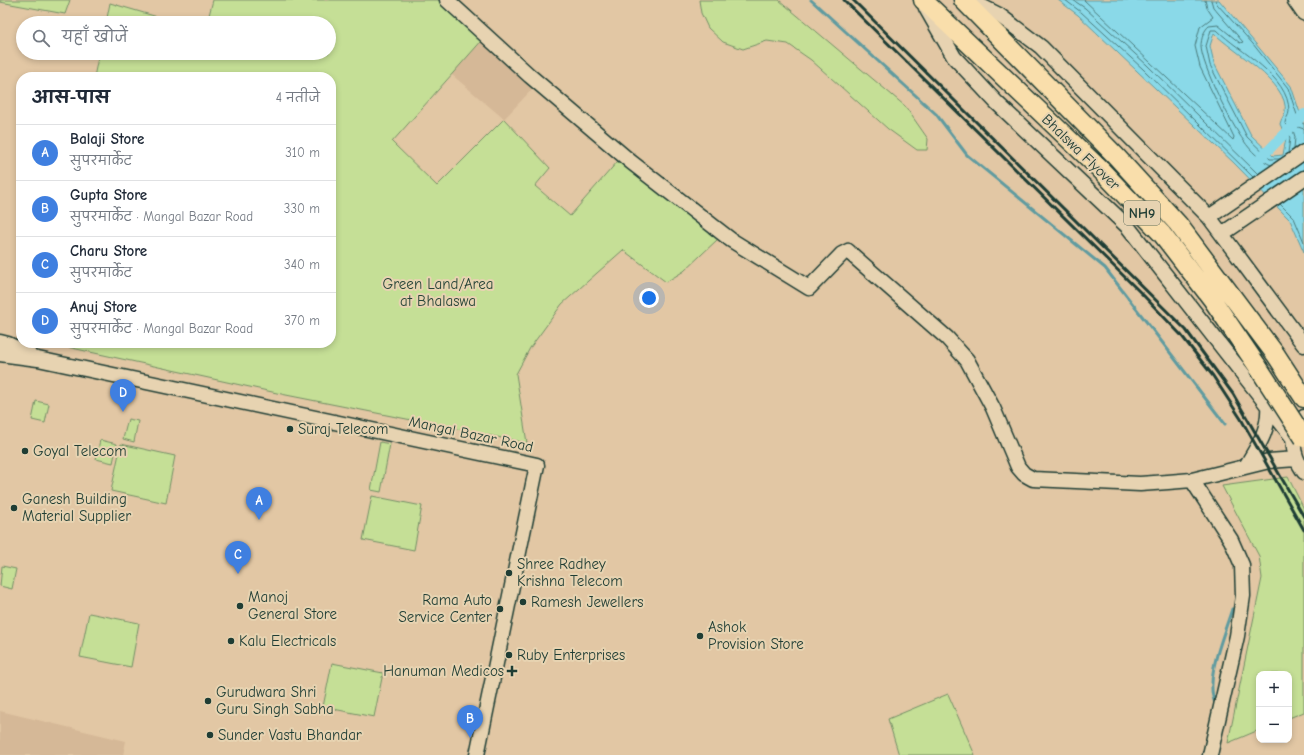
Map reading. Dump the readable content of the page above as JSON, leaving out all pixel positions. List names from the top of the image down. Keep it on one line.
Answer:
{"streets":{"highway":["Bhalswa Flyover","NH9"],"street":["Mangal Bazar Road"]},"parks":["Green Land/Area at Bhalaswa"],"places":{"other":["Suraj Telecom","Goyal Telecom","Ganesh Building Material Supplier","Shree Radhey Krishna Telecom","Ramesh Jewellers","Manoj General Store","Rama Auto Service Center","Ashok Provision Store","Kalu Electricals","Ruby Enterprises","Gurudwara Shri Guru Singh Sabha","Sunder Vastu Bhandar"],"health":["Hanuman Medicos"]},"page":{"search":"यहाँ खोजें","heading":["आस-पास","4 नतीजे"],"list":[{"mark":"A","name":"Balaji Store","note":"सुपरमार्केट","value":"310 m"},{"mark":"B","name":"Gupta Store","note":"सुपरमार्केट · Mangal Bazar Road","value":"330 m"},{"mark":"C","name":"Charu Store","note":"सुपरमार्केट","value":"340 m"},{"mark":"D","name":"Anuj Store","note":"सुपरमार्केट · Mangal Bazar Road","value":"370 m"}],"pins":["D","A","C","B"],"map_buttons":["+","−"]}}
